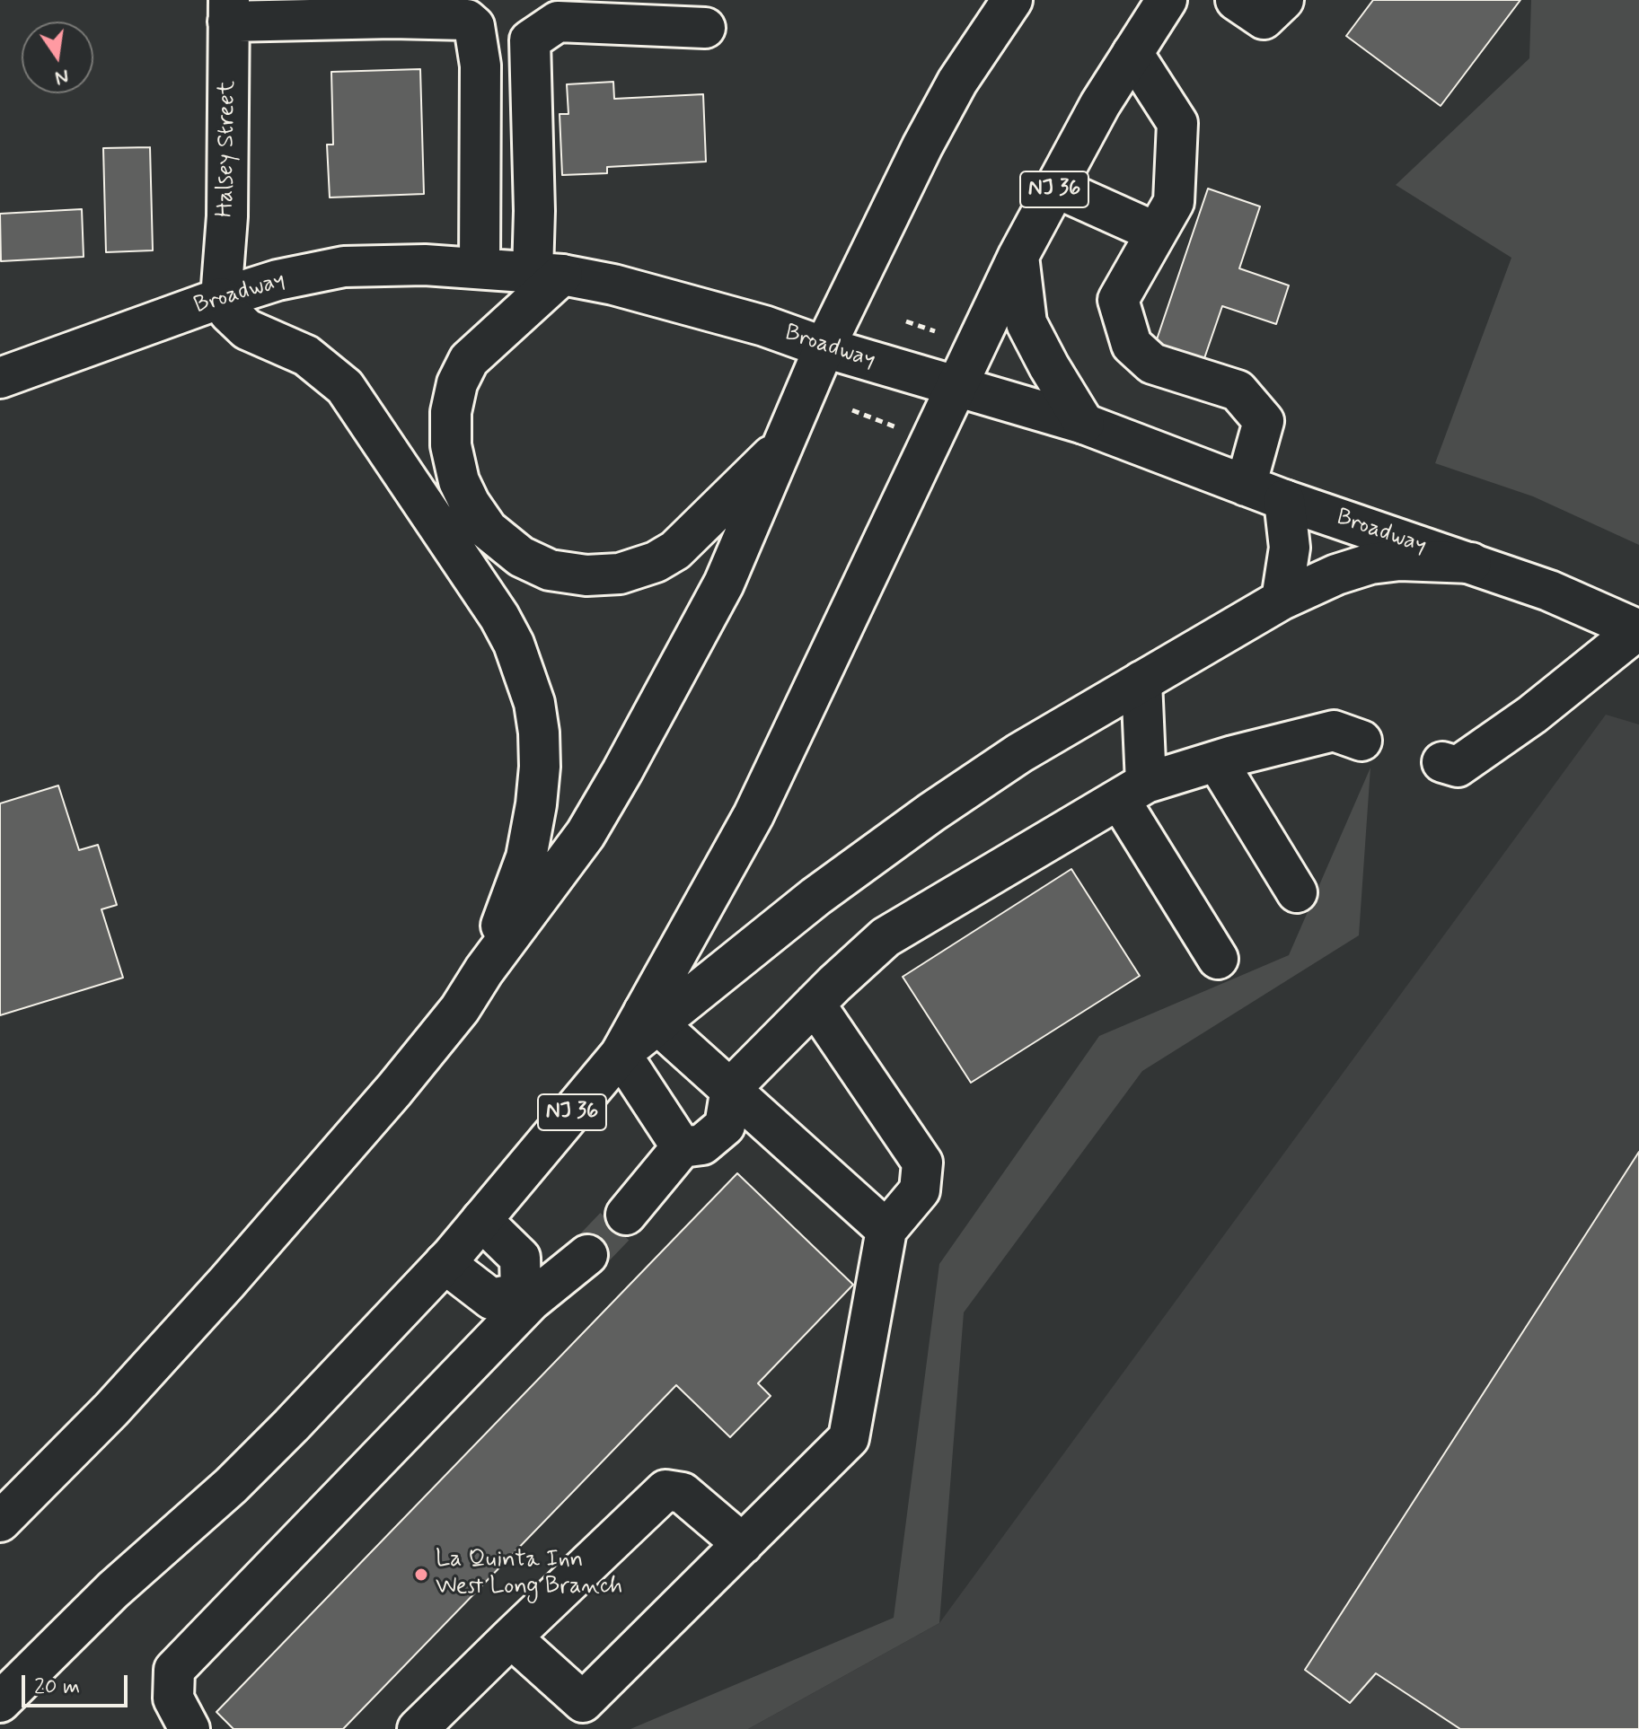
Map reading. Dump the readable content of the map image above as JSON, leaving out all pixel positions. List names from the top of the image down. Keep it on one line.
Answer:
{"streets":{"main road":["Halsey Street","NJ 36","Broadway"]},"crossings":[["Halsey Street","Broadway"],["NJ 36","Broadway"]],"places":["La Quinta Inn West Long Branch"],"scale_bar":"20 m","north":"bottom"}
